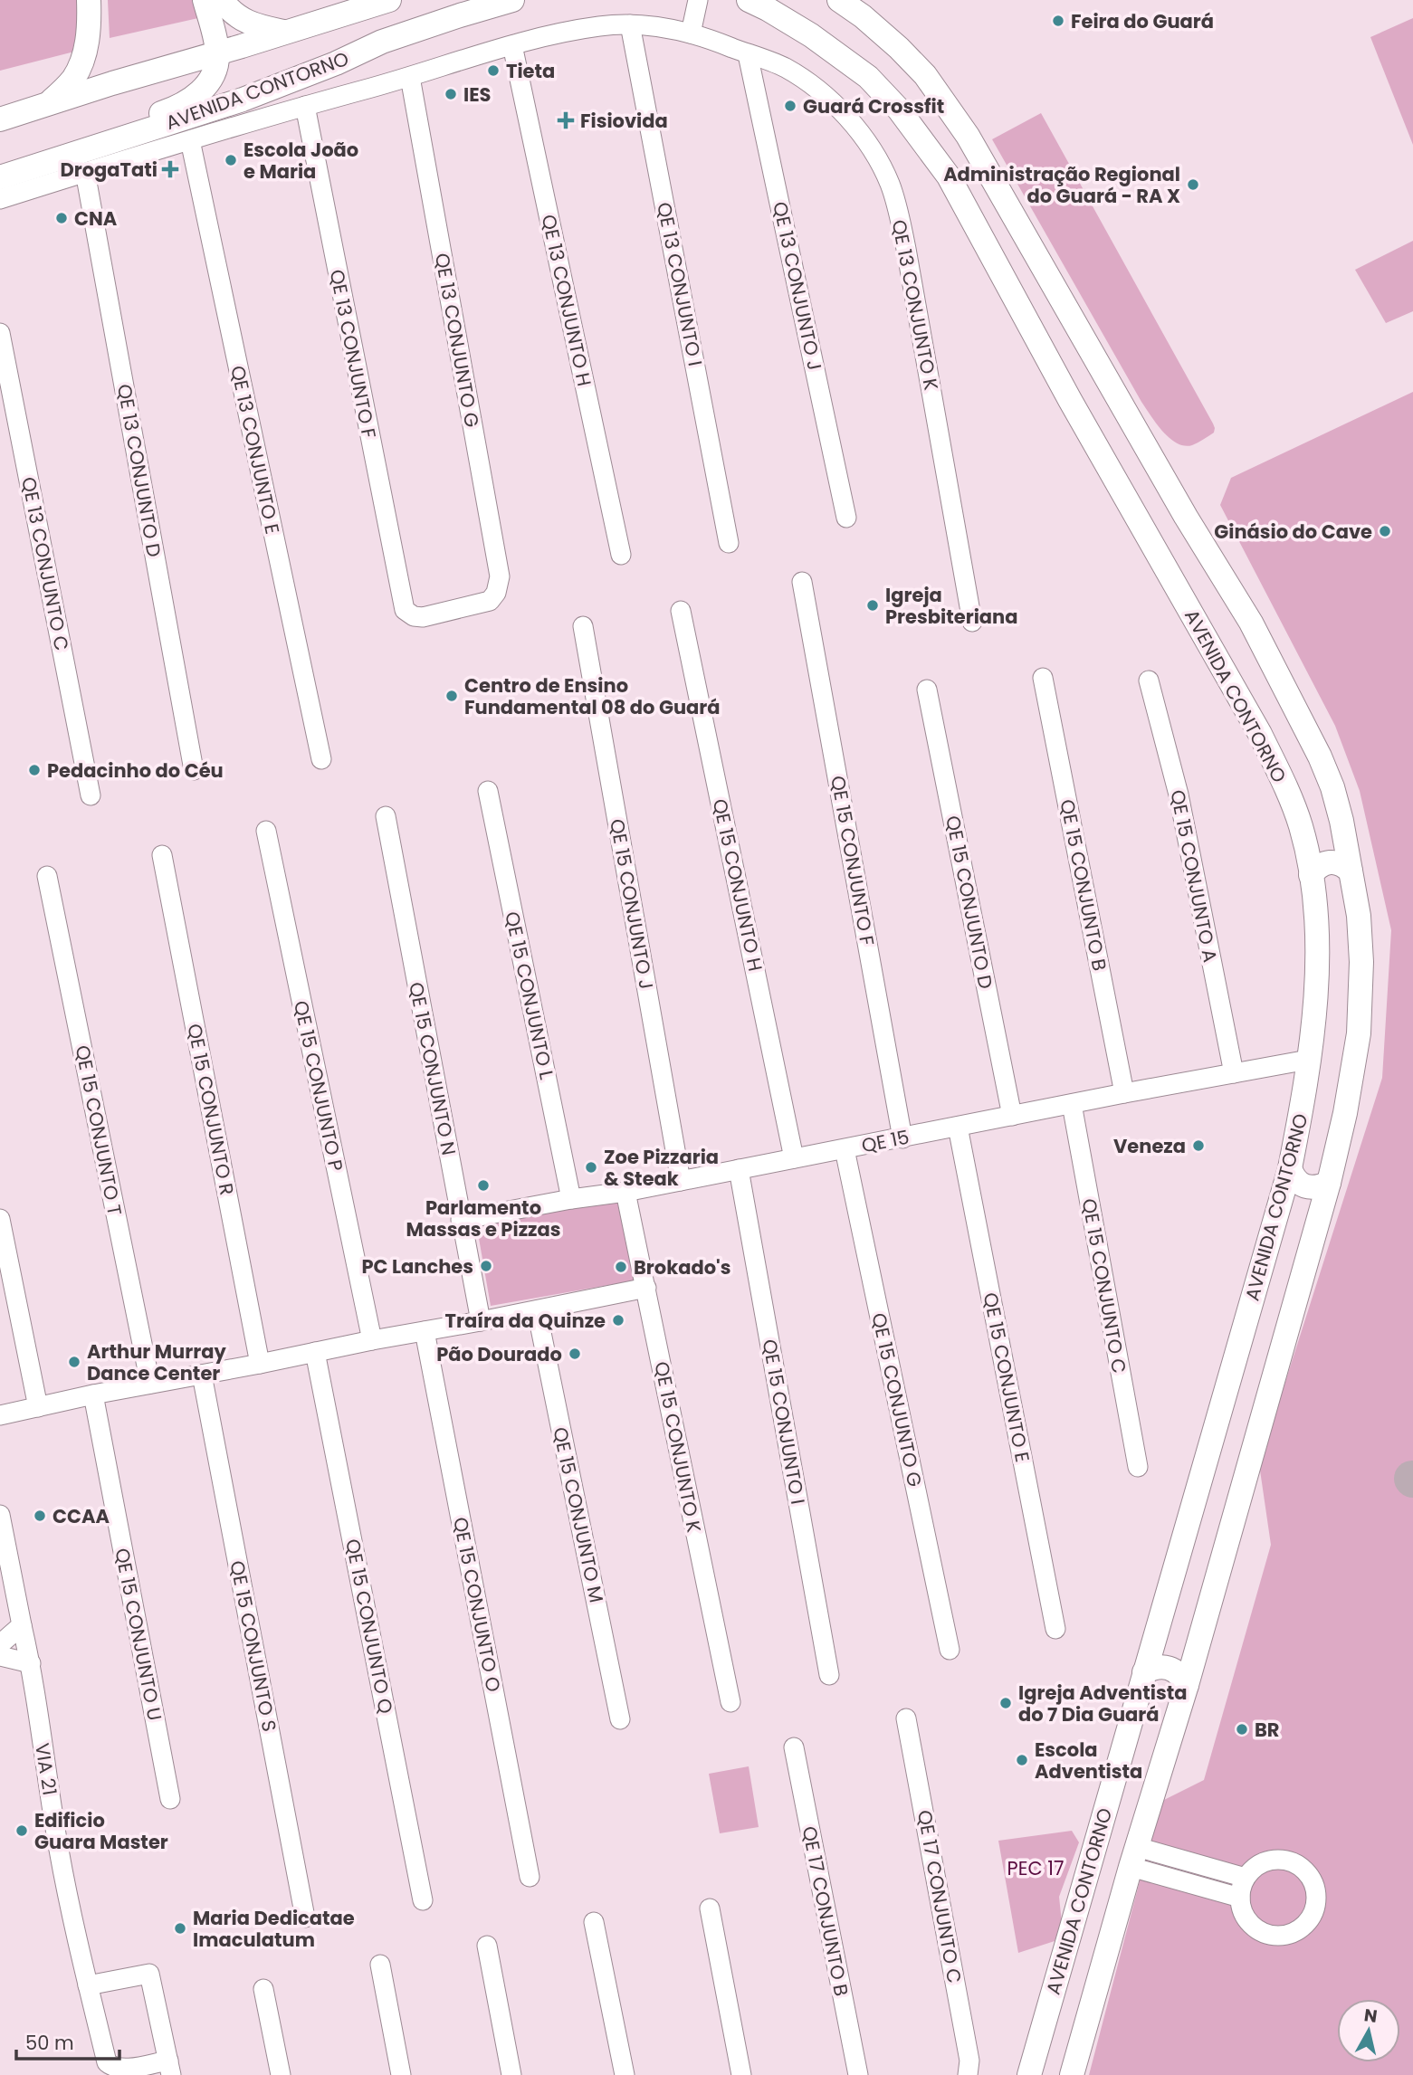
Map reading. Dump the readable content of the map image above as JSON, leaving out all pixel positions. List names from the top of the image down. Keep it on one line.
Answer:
{"streets":{"main road":["AVENIDA CONTORNO"],"street":["QE 13 CONJUNTO I","QE 13 CONJUNTO J","QE 13 CONJUNTO H","QE 13 CONJUNTO K","QE 13 CONJUNTO G","QE 13 CONJUNTO F","QE 13 CONJUNTO E","QE 13 CONJUNTO D","QE 13 CONJUNTO C","QE 15 CONJUNTO F","QE 15 CONJUNTO A","QE 15 CONJUNTO H","QE 15 CONJUNTO B","QE 15 CONJUNTO D","QE 15 CONJUNTO J","QE 15 CONJUNTO L","QE 15 CONJUNTO N","QE 15 CONJUNTO P","QE 15 CONJUNTO R","QE 15 CONJUNTO T","QE 15","QE 15 CONJUNTO C","QE 15 CONJUNTO E","QE 15 CONJUNTO G","QE 15 CONJUNTO I","QE 15 CONJUNTO K","QE 15 CONJUNTO M","QE 15 CONJUNTO O","QE 15 CONJUNTO Q","QE 15 CONJUNTO U","QE 15 CONJUNTO S","VIA 21","QE 17 CONJUNTO C","QE 17 CONJUNTO B"]},"crossings":[["AVENIDA CONTORNO","QE 13 CONJUNTO K"],["AVENIDA CONTORNO","QE 13 CONJUNTO D"],["AVENIDA CONTORNO","QE 15"],["QE 13 CONJUNTO I","QE 13 CONJUNTO K"],["QE 13 CONJUNTO J","QE 13 CONJUNTO K"],["QE 13 CONJUNTO H","QE 13 CONJUNTO K"],["QE 13 CONJUNTO K","QE 13 CONJUNTO G"],["QE 13 CONJUNTO K","QE 13 CONJUNTO F"],["QE 13 CONJUNTO K","QE 13 CONJUNTO E"],["QE 13 CONJUNTO K","QE 13 CONJUNTO D"],["QE 13 CONJUNTO G","QE 13 CONJUNTO F"],["QE 15 CONJUNTO F","QE 15"],["QE 15 CONJUNTO A","QE 15"],["QE 15 CONJUNTO H","QE 15"],["QE 15 CONJUNTO B","QE 15"],["QE 15 CONJUNTO D","QE 15"],["QE 15 CONJUNTO J","QE 15"],["QE 15 CONJUNTO L","QE 15"],["QE 15 CONJUNTO N","QE 15"],["QE 15","QE 15 CONJUNTO C"],["QE 15","QE 15 CONJUNTO E"],["QE 15","QE 15 CONJUNTO G"],["QE 15","QE 15 CONJUNTO I"],["QE 15","QE 15 CONJUNTO K"]],"parks":["PEC 17"],"places":{"other":["Feira do Guará","Tieta","IES","Guará Crossfit","Escola João e Maria","Administração Regional do Guará - RA X","CNA","Ginásio do Cave","Igreja Presbiteriana","Centro de Ensino Fundamental 08 do Guará","Pedacinho do Céu","Veneza","Zoe Pizzaria & Steak","Parlamento Massas e Pizzas","PC Lanches","Brokado's","Traíra da Quinze","Pão Dourado","Arthur Murray Dance Center","CCAA","Igreja Adventista do 7 Dia Guará","BR","Escola Adventista","Edificio Guara Master","Maria Dedicatae Imaculatum"],"health":["Fisiovida","DrogaTati"]},"scale_bar":"50 m","north":"top"}
